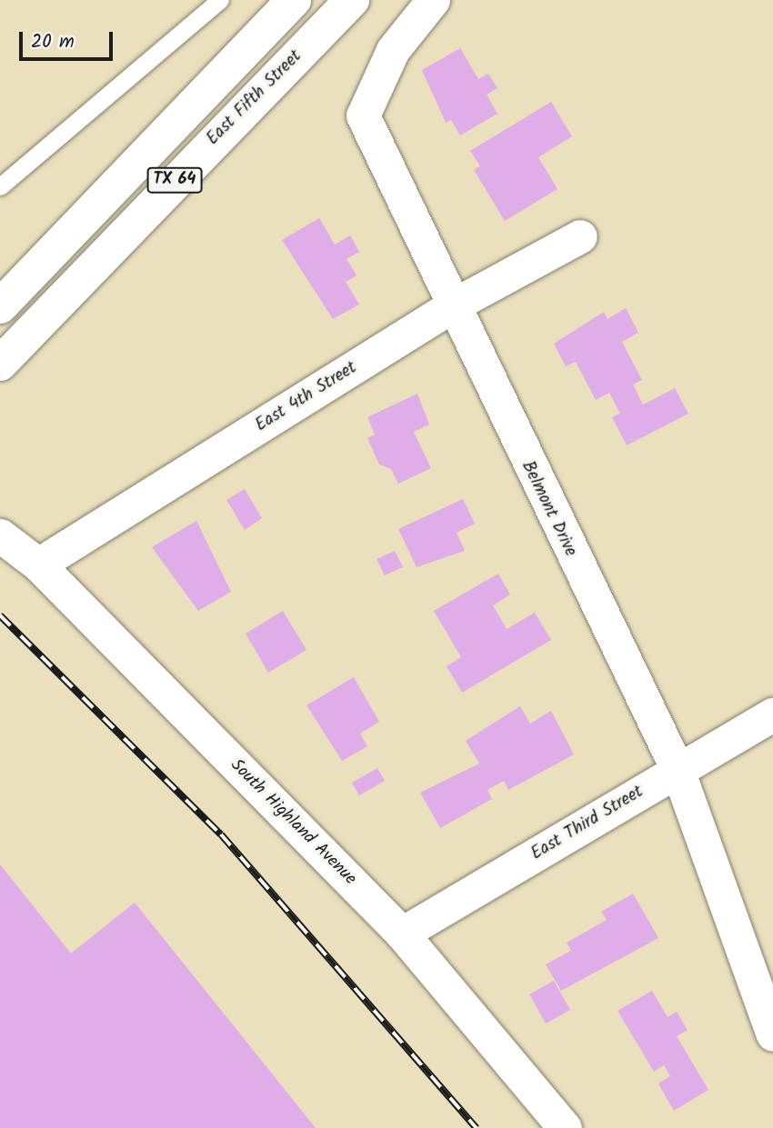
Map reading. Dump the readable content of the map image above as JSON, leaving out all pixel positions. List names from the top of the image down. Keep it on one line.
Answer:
{"streets":{"main road":["East Fifth Street","TX 64"],"street":["East 4th Street","Belmont Drive","South Highland Avenue","East Third Street"]},"crossings":[["East 4th Street","Belmont Drive"],["East 4th Street","South Highland Avenue"],["Belmont Drive","East Third Street"],["South Highland Avenue","East Third Street"]],"scale_bar":"20 m"}
